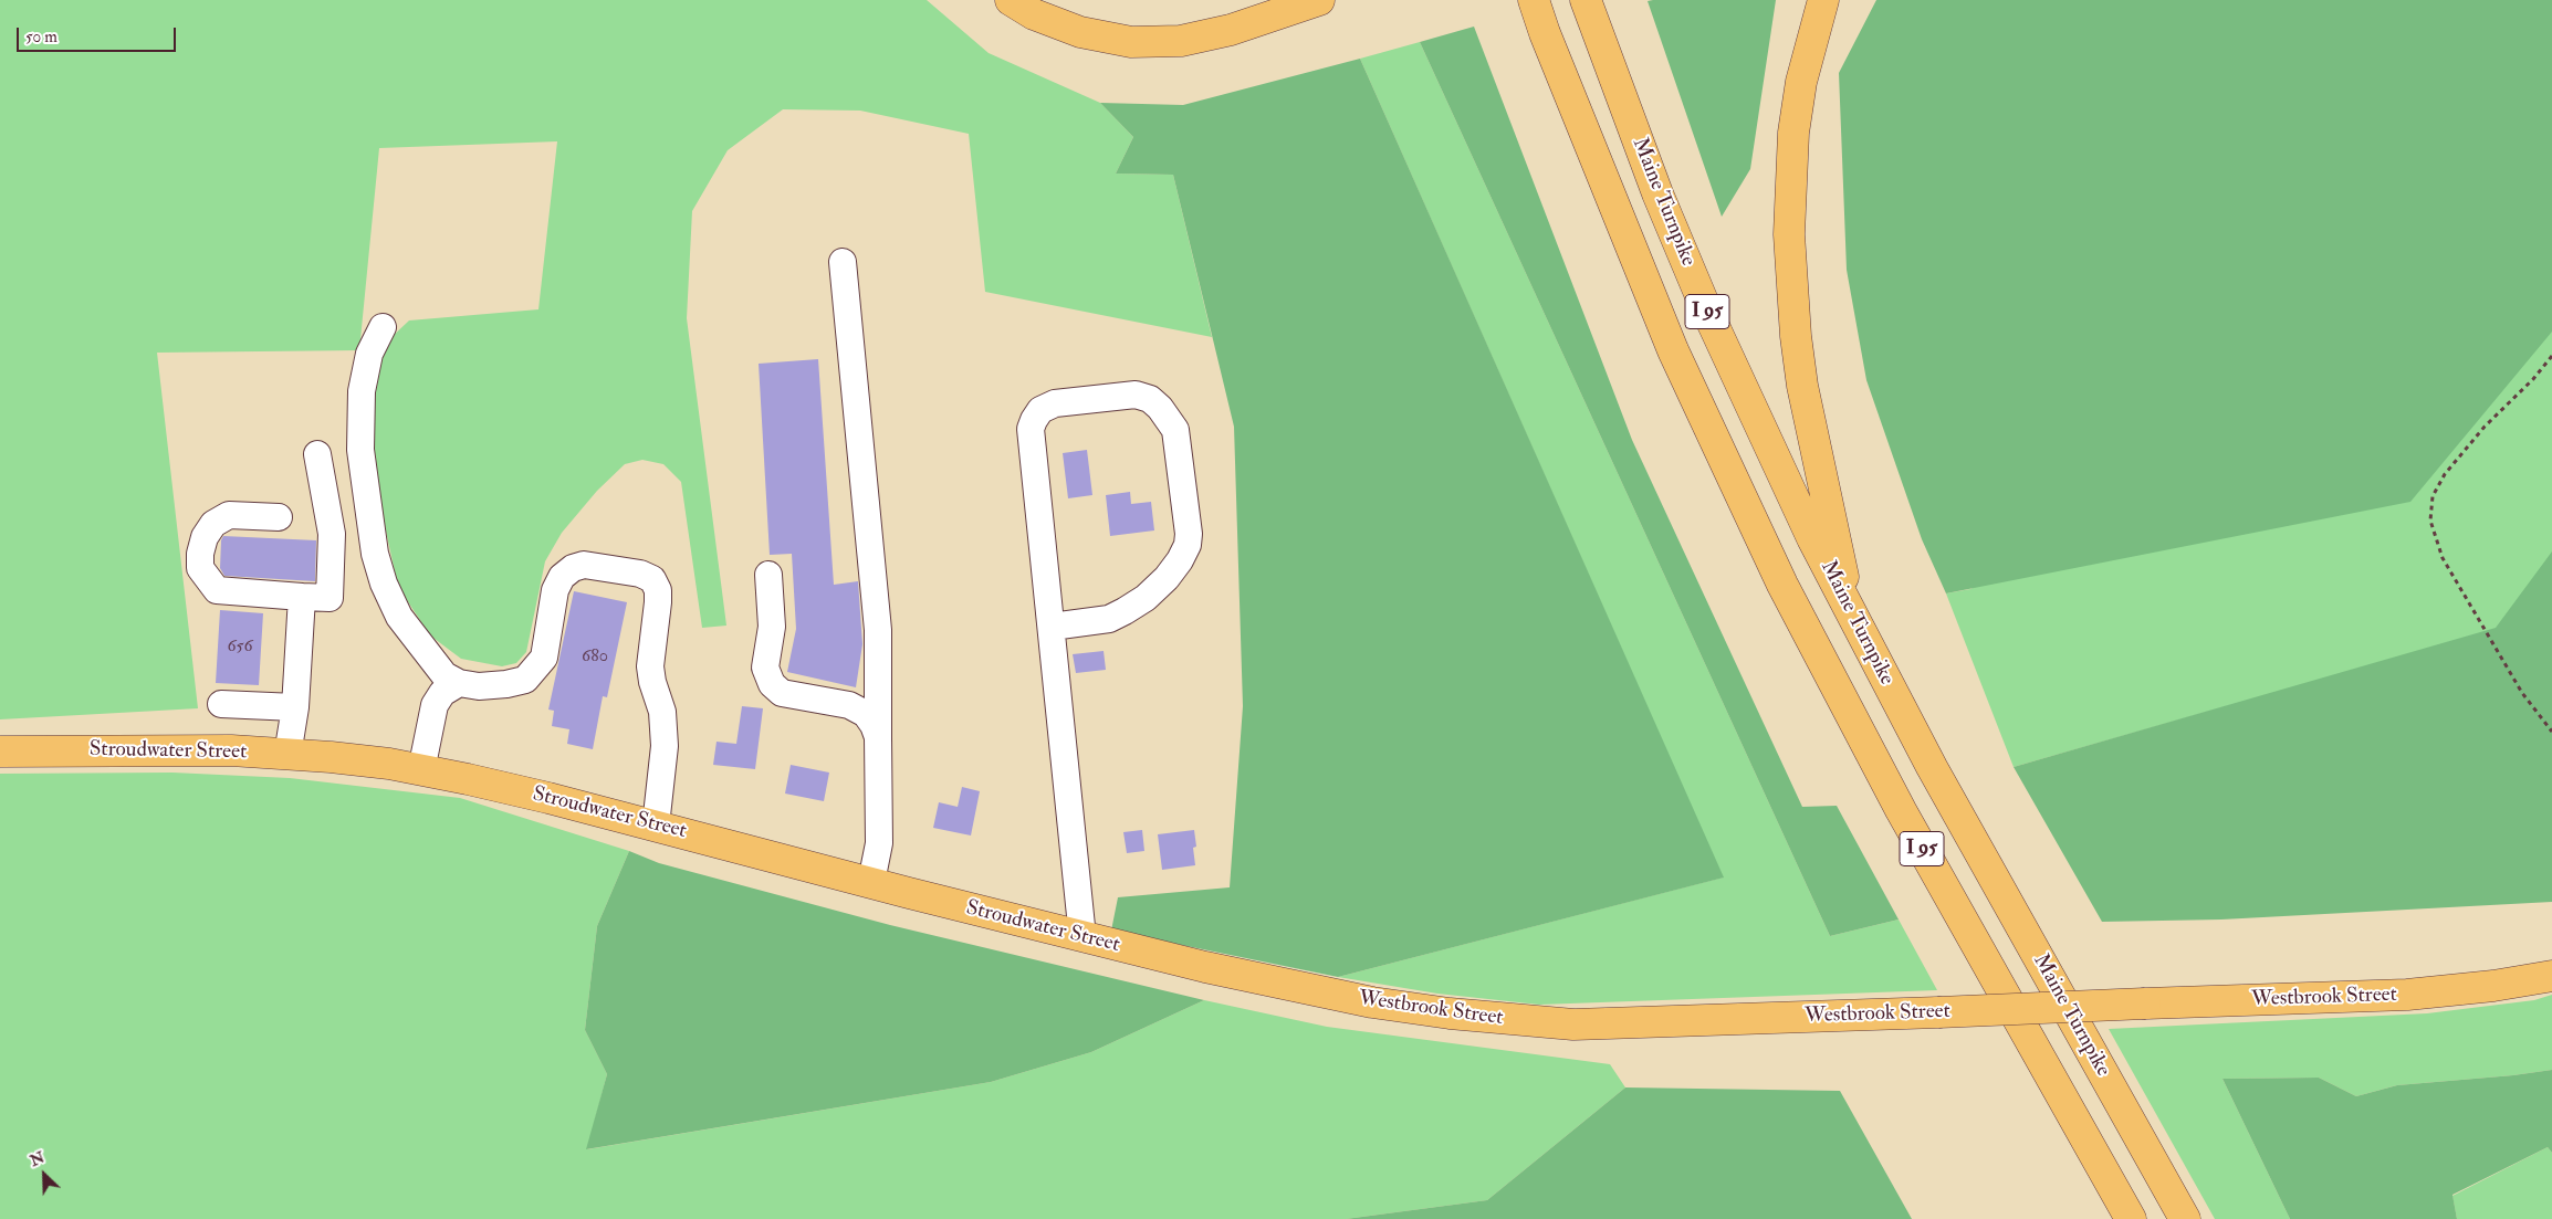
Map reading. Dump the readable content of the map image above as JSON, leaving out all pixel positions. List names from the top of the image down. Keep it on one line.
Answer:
{"streets":{"main road":["Maine Turnpike","I 95","Stroudwater Street","Westbrook Street"]},"crossings":[["Stroudwater Street","Westbrook Street"]],"house_numbers":["656","680"],"scale_bar":"50 m","north":"top left"}
